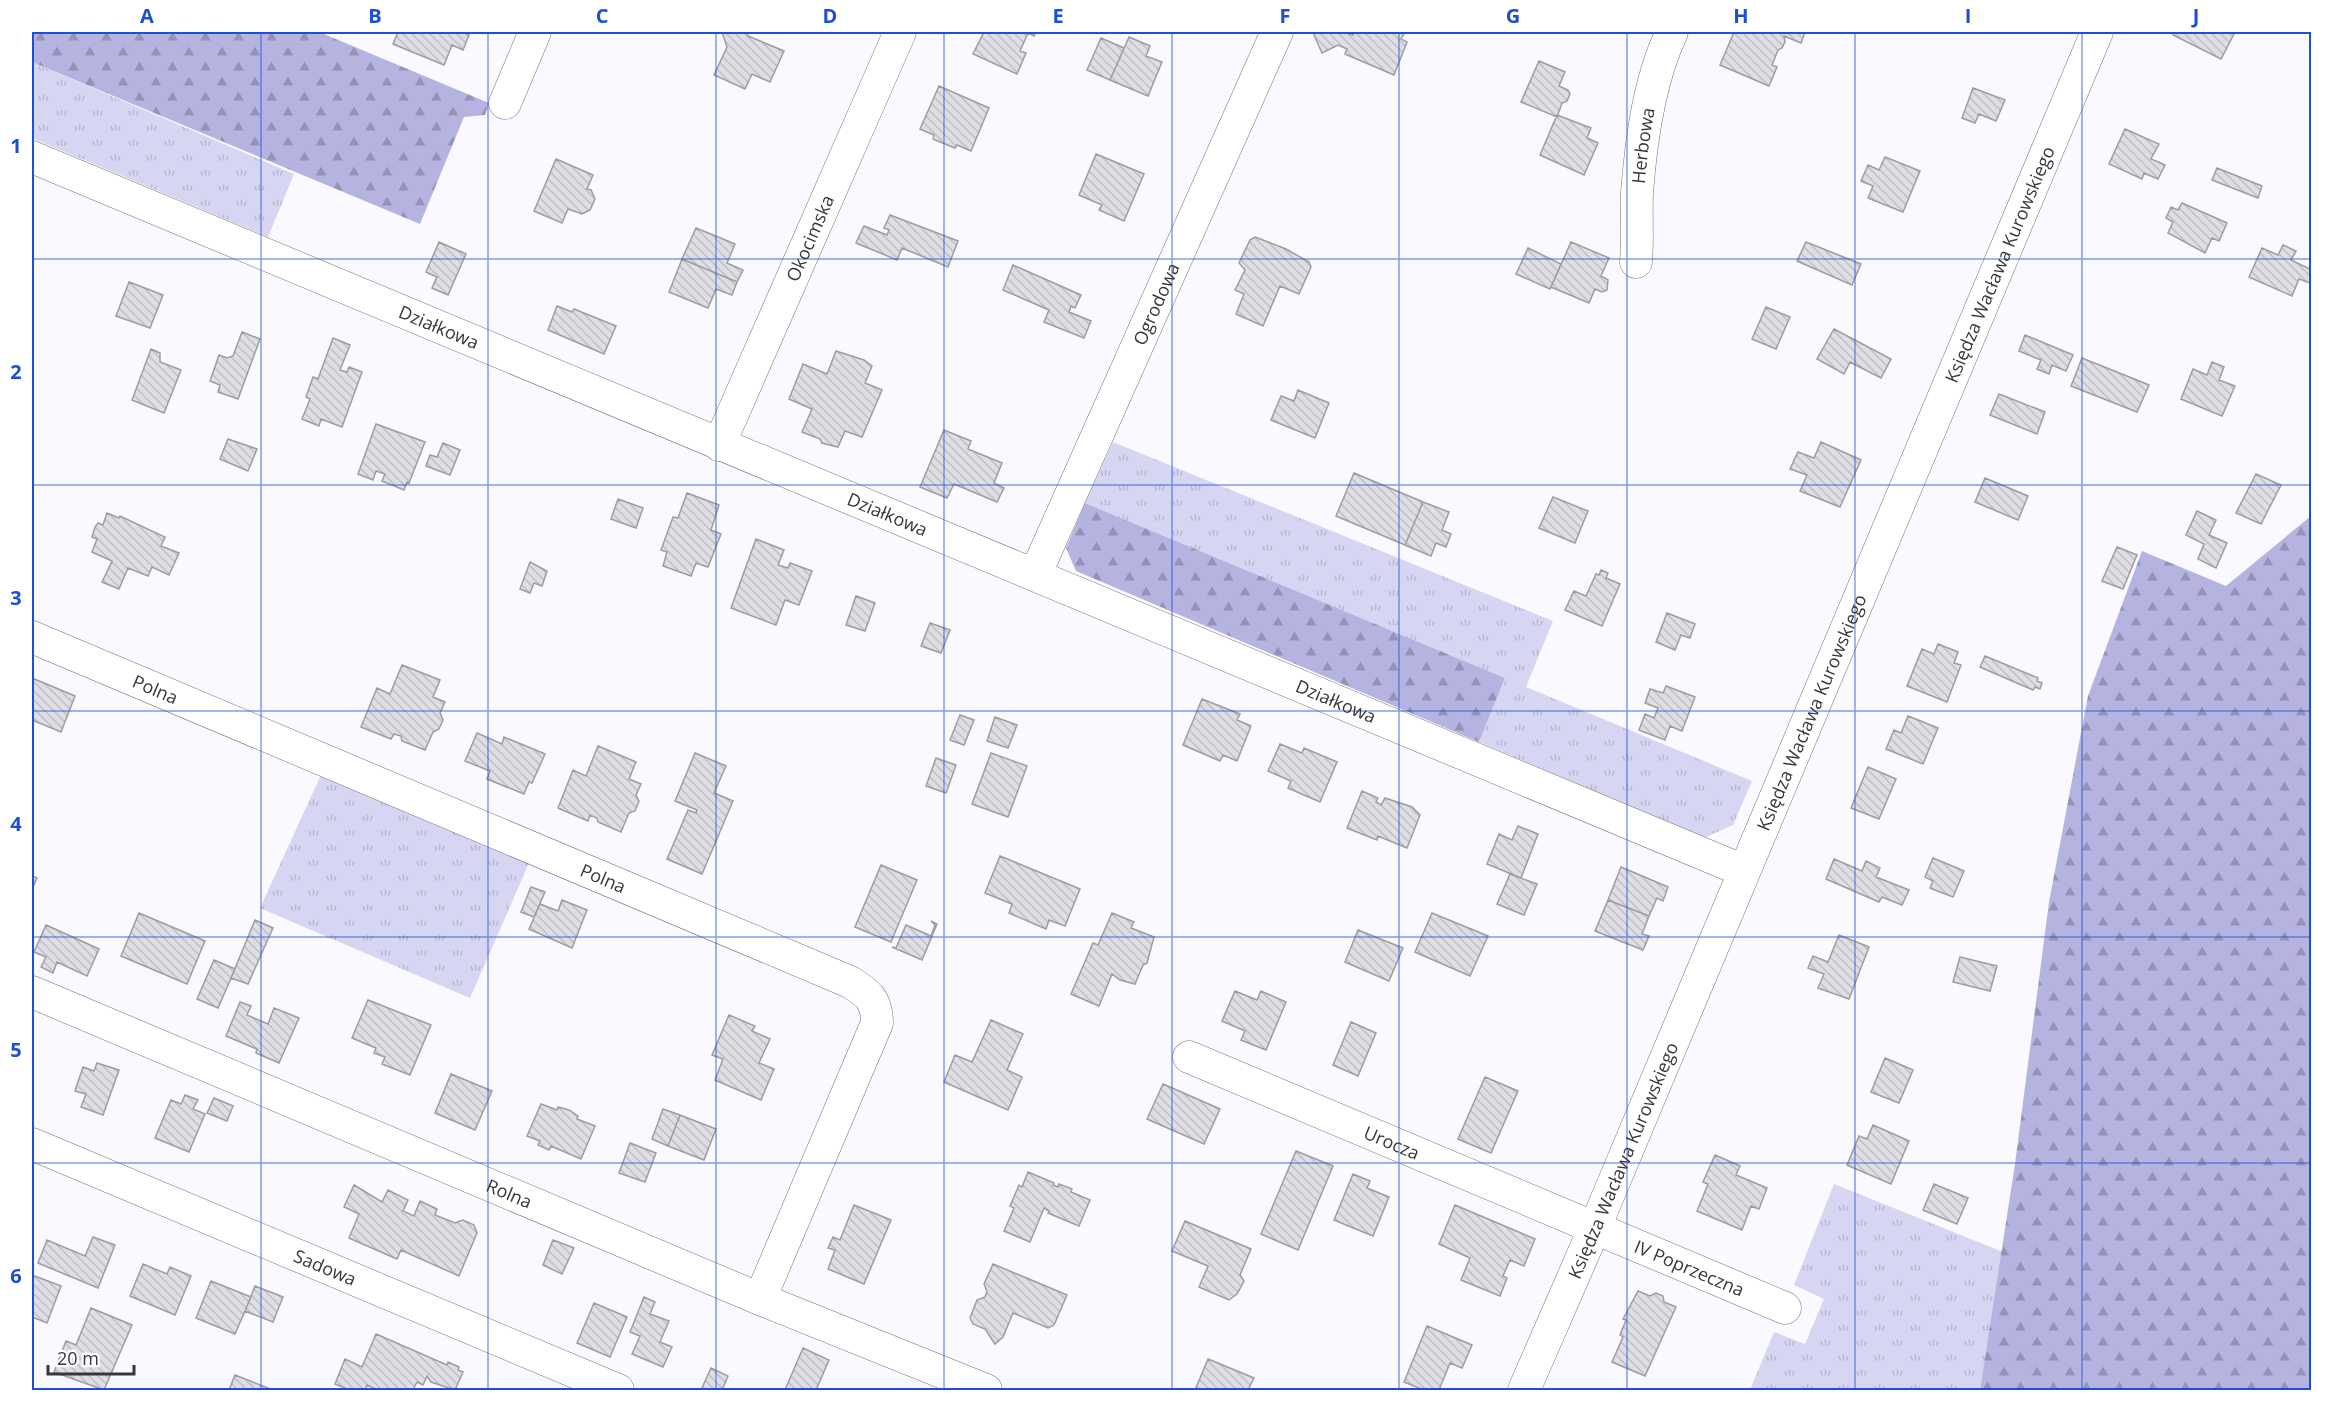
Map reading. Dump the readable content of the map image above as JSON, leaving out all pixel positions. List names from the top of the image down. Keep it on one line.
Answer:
{"streets":{"street":["Herbowa","Okocimska","Księdza Wacława Kurowskiego","Ogrodowa","Działkowa","Polna","Urocza","Rolna","Sadowa","IV Poprzeczna"]},"crossings":[["Okocimska","Działkowa"],["Księdza Wacława Kurowskiego","Działkowa"],["Księdza Wacława Kurowskiego","Urocza"],["Księdza Wacława Kurowskiego","IV Poprzeczna"],["Ogrodowa","Działkowa"],["Polna","Rolna"],["Urocza","IV Poprzeczna"]],"scale_bar":"20 m","grid":{"columns":["A","B","C","D","E","F","G","H","I","J"],"rows":["1","2","3","4","5","6"]}}
